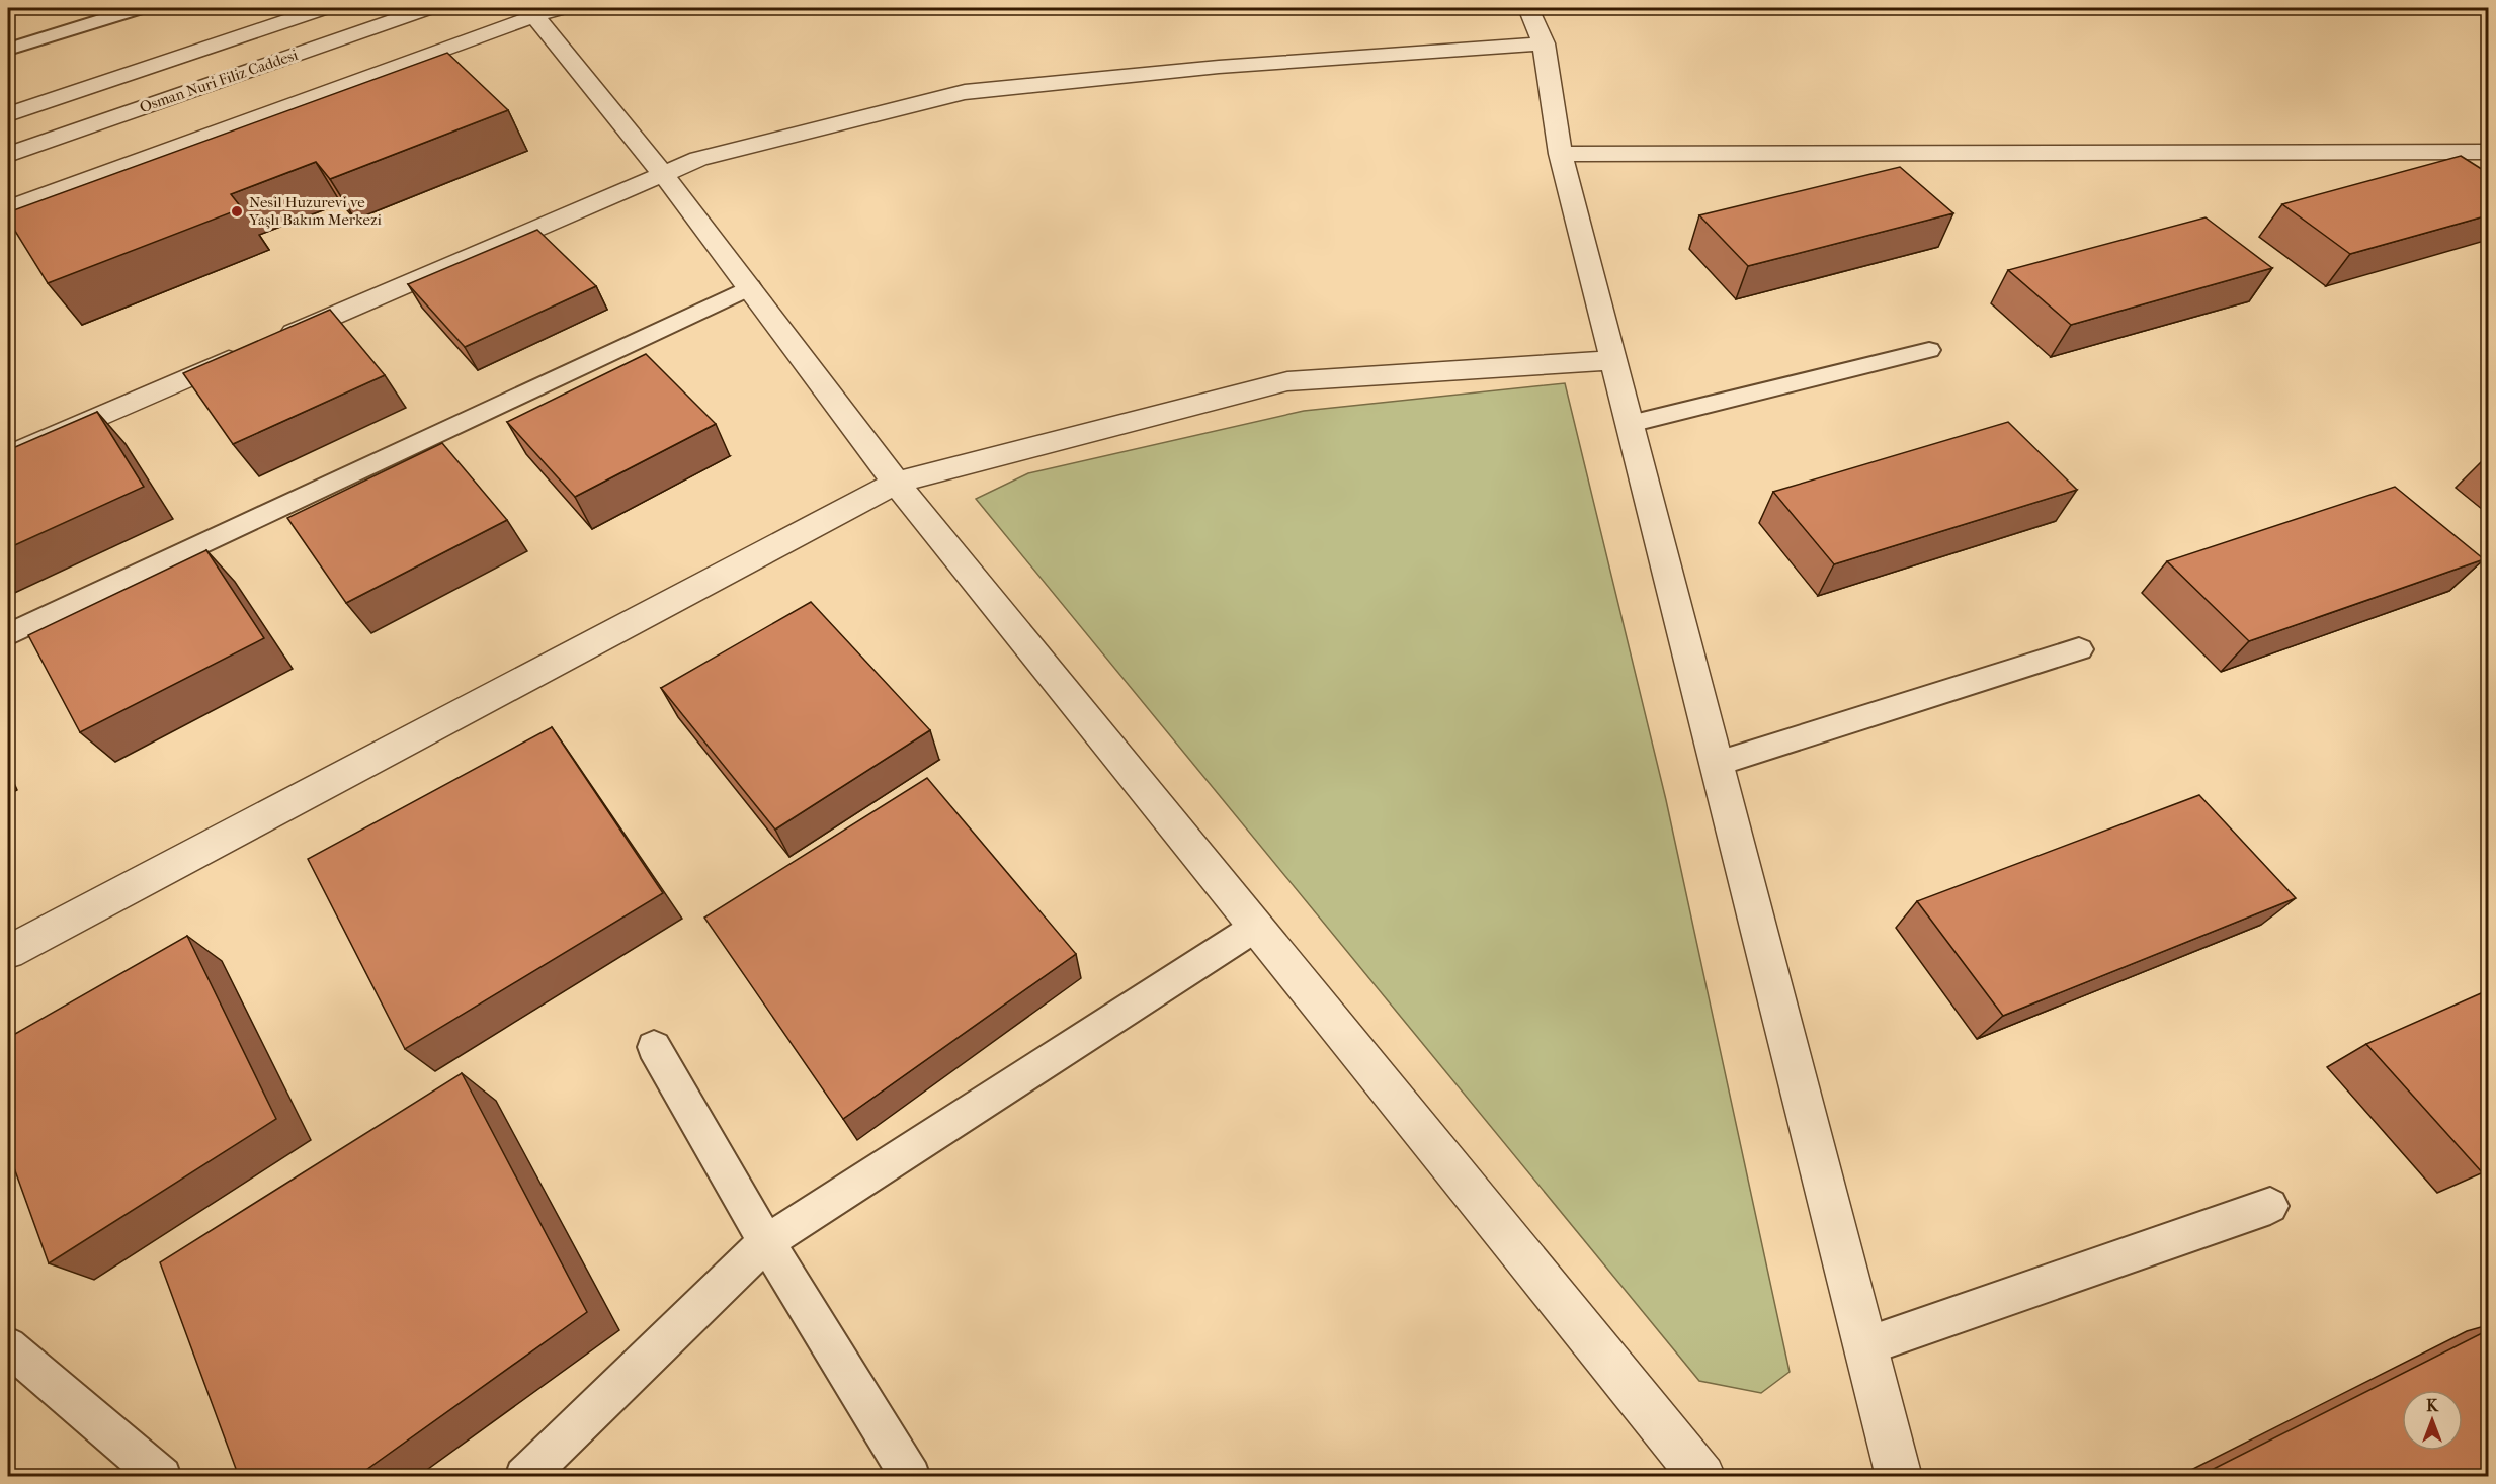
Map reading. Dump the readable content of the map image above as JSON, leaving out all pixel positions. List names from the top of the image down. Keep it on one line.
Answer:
{"streets":{"street":["Osman Nuri Filiz Caddesi"]},"places":["Nesil Huzurevi ve Yaşlı Bakım Merkezi"],"north":"top"}
